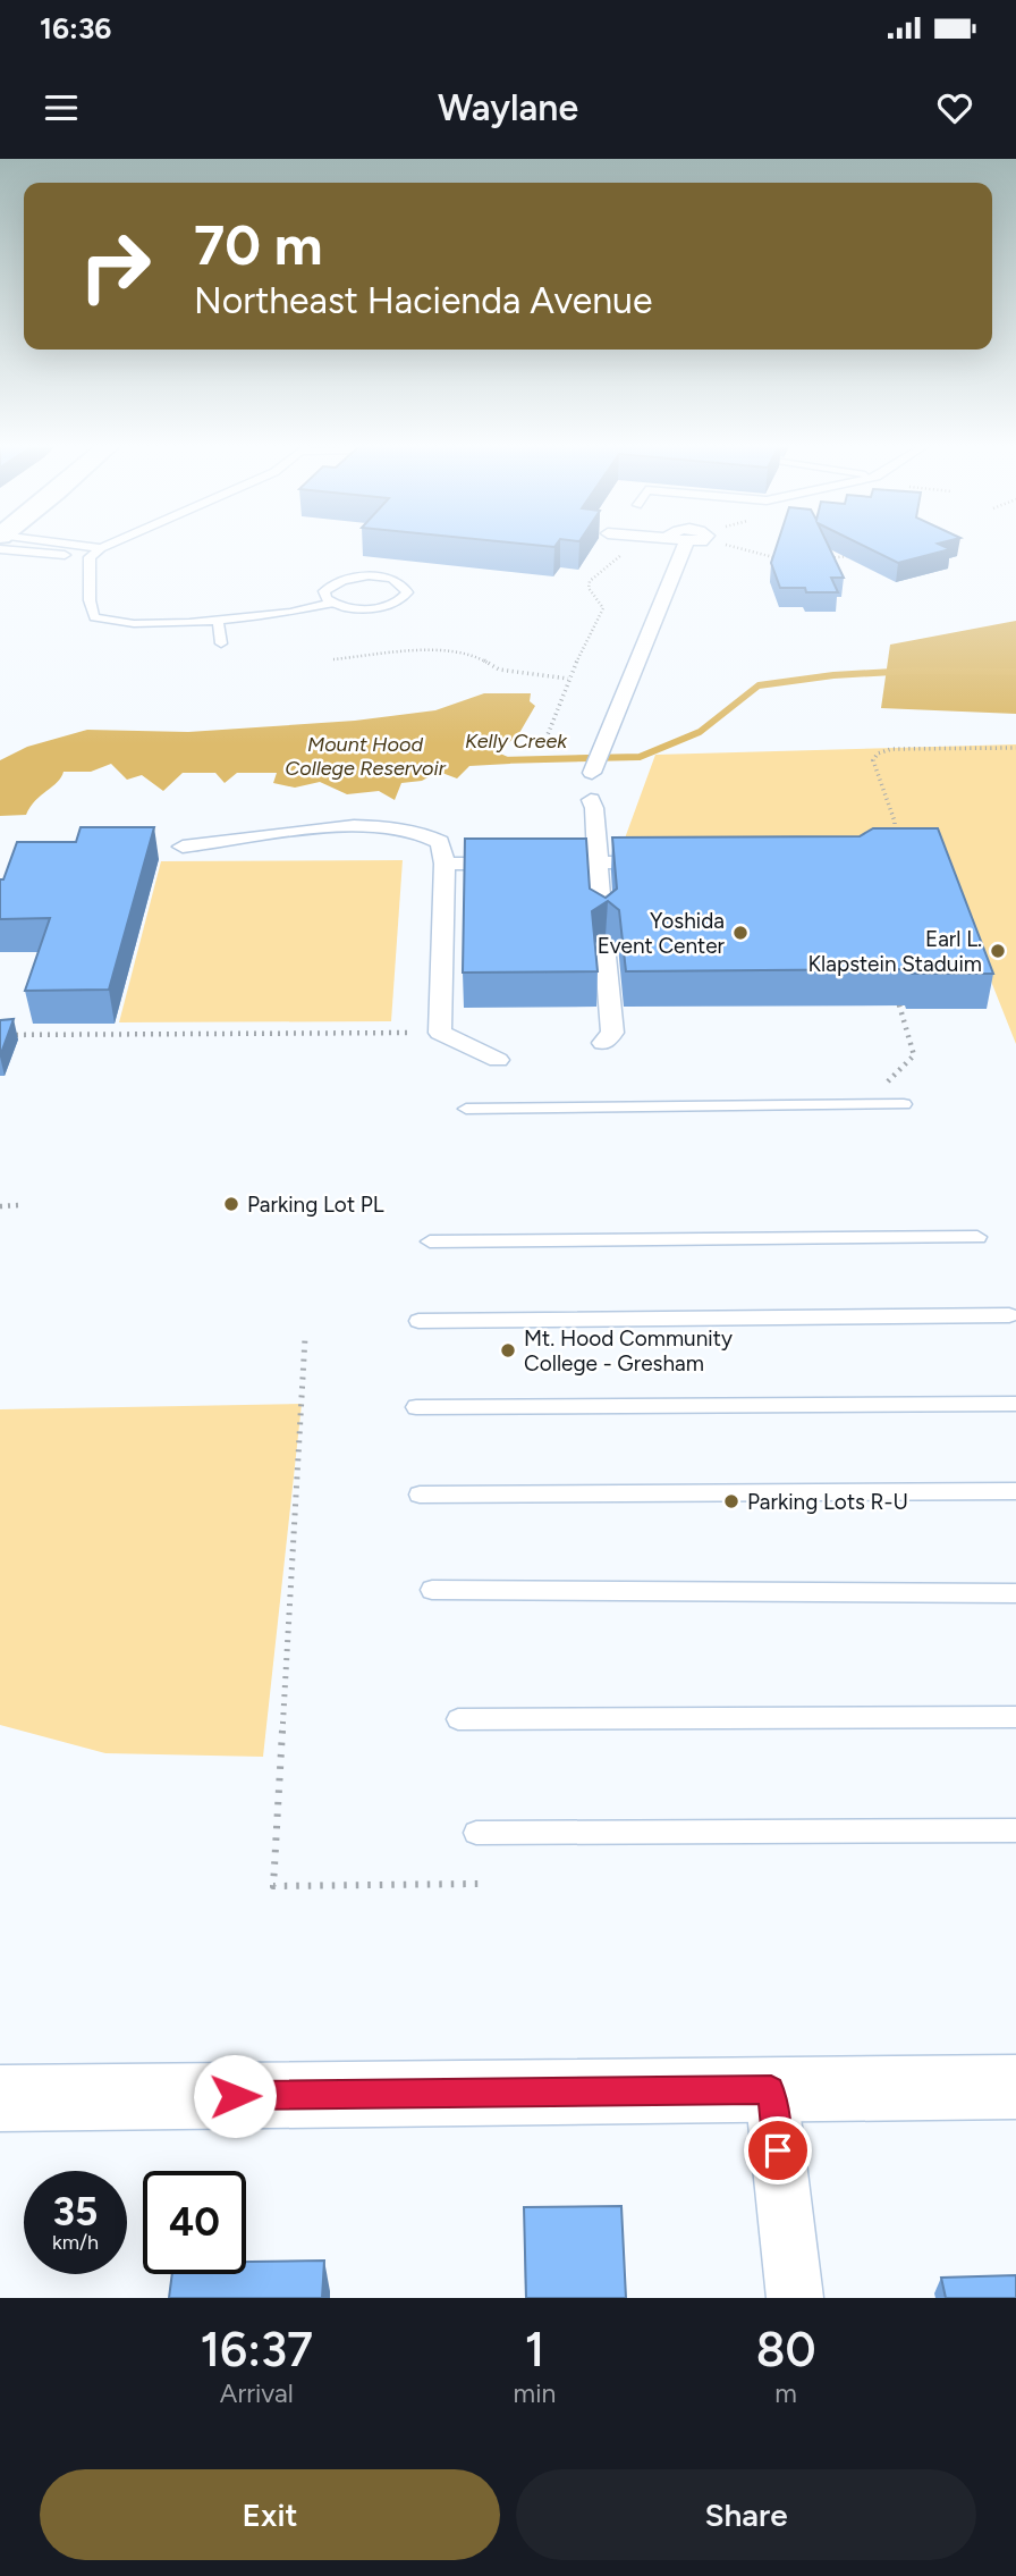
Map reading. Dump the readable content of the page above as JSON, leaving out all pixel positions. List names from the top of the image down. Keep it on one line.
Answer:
{"water":["Kelly Creek","Mount Hood College Reservoir"],"places":["Yoshida Event Center","Earl L. Klapstein Staduim","Parking Lot PL","Mt. Hood Community College - Gresham","Parking Lots R-U"],"page":{"status":"16:36","header":"Waylane","turn":["70 m","Northeast Hacienda Avenue"],"speed":"35 km/h","limit":"40","eta":["16:37","Arrival","1","min","80","m"],"buttons":["Exit","Share"]}}
